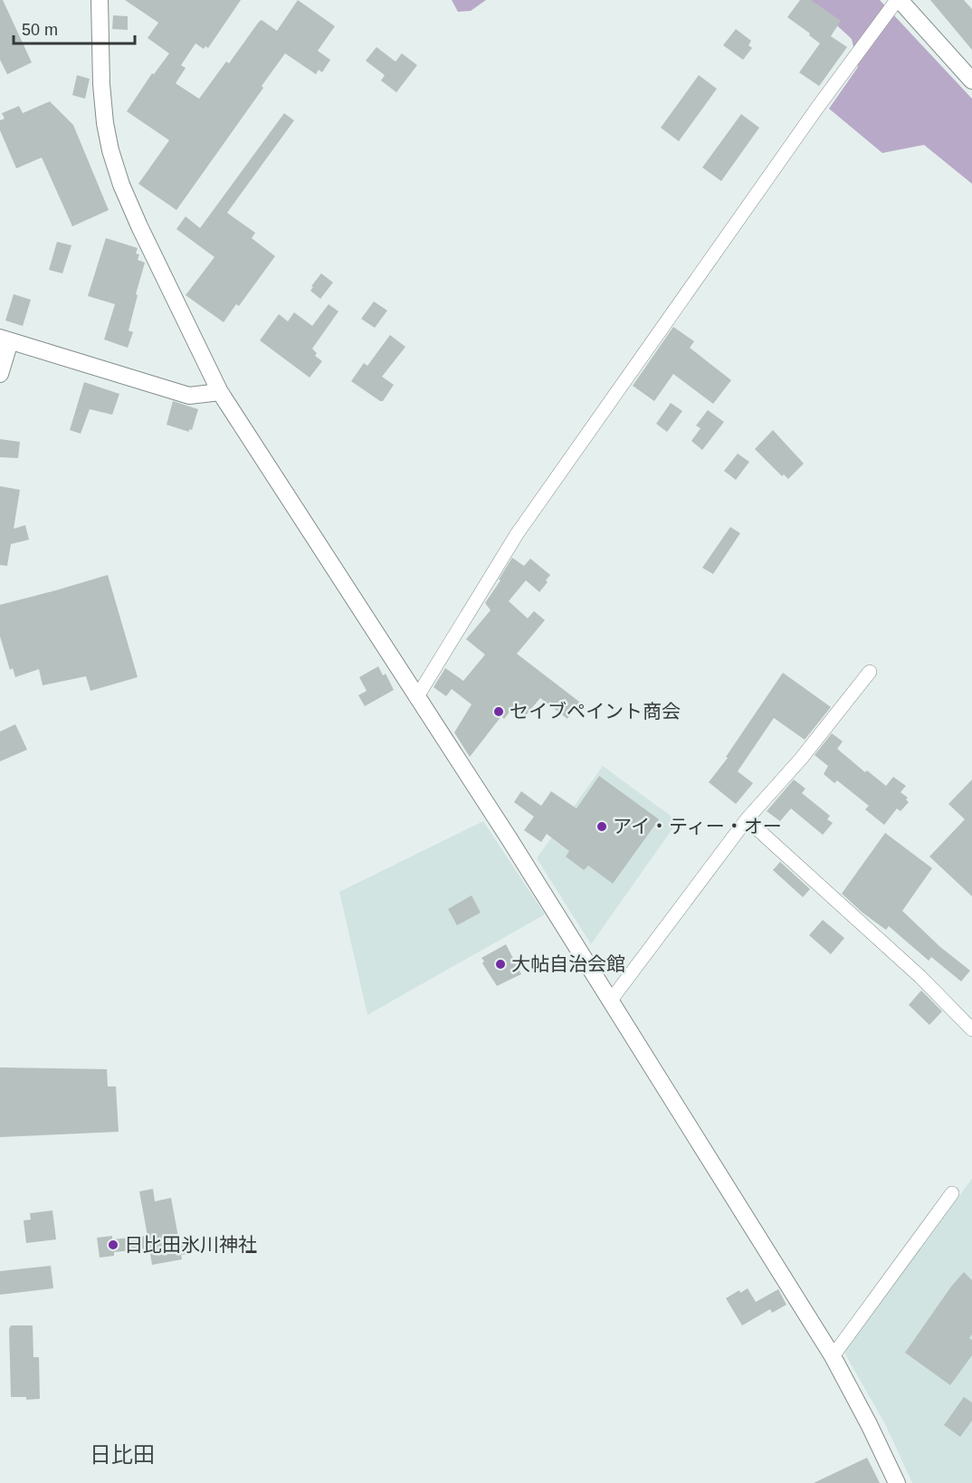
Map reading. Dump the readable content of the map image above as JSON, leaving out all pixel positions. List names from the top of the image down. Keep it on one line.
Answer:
{"districts":["日比田"],"places":["セイブペイント商会","アイ・ティー・オー","大帖自治会館","日比田氷川神社"],"scale_bar":"50 m"}
